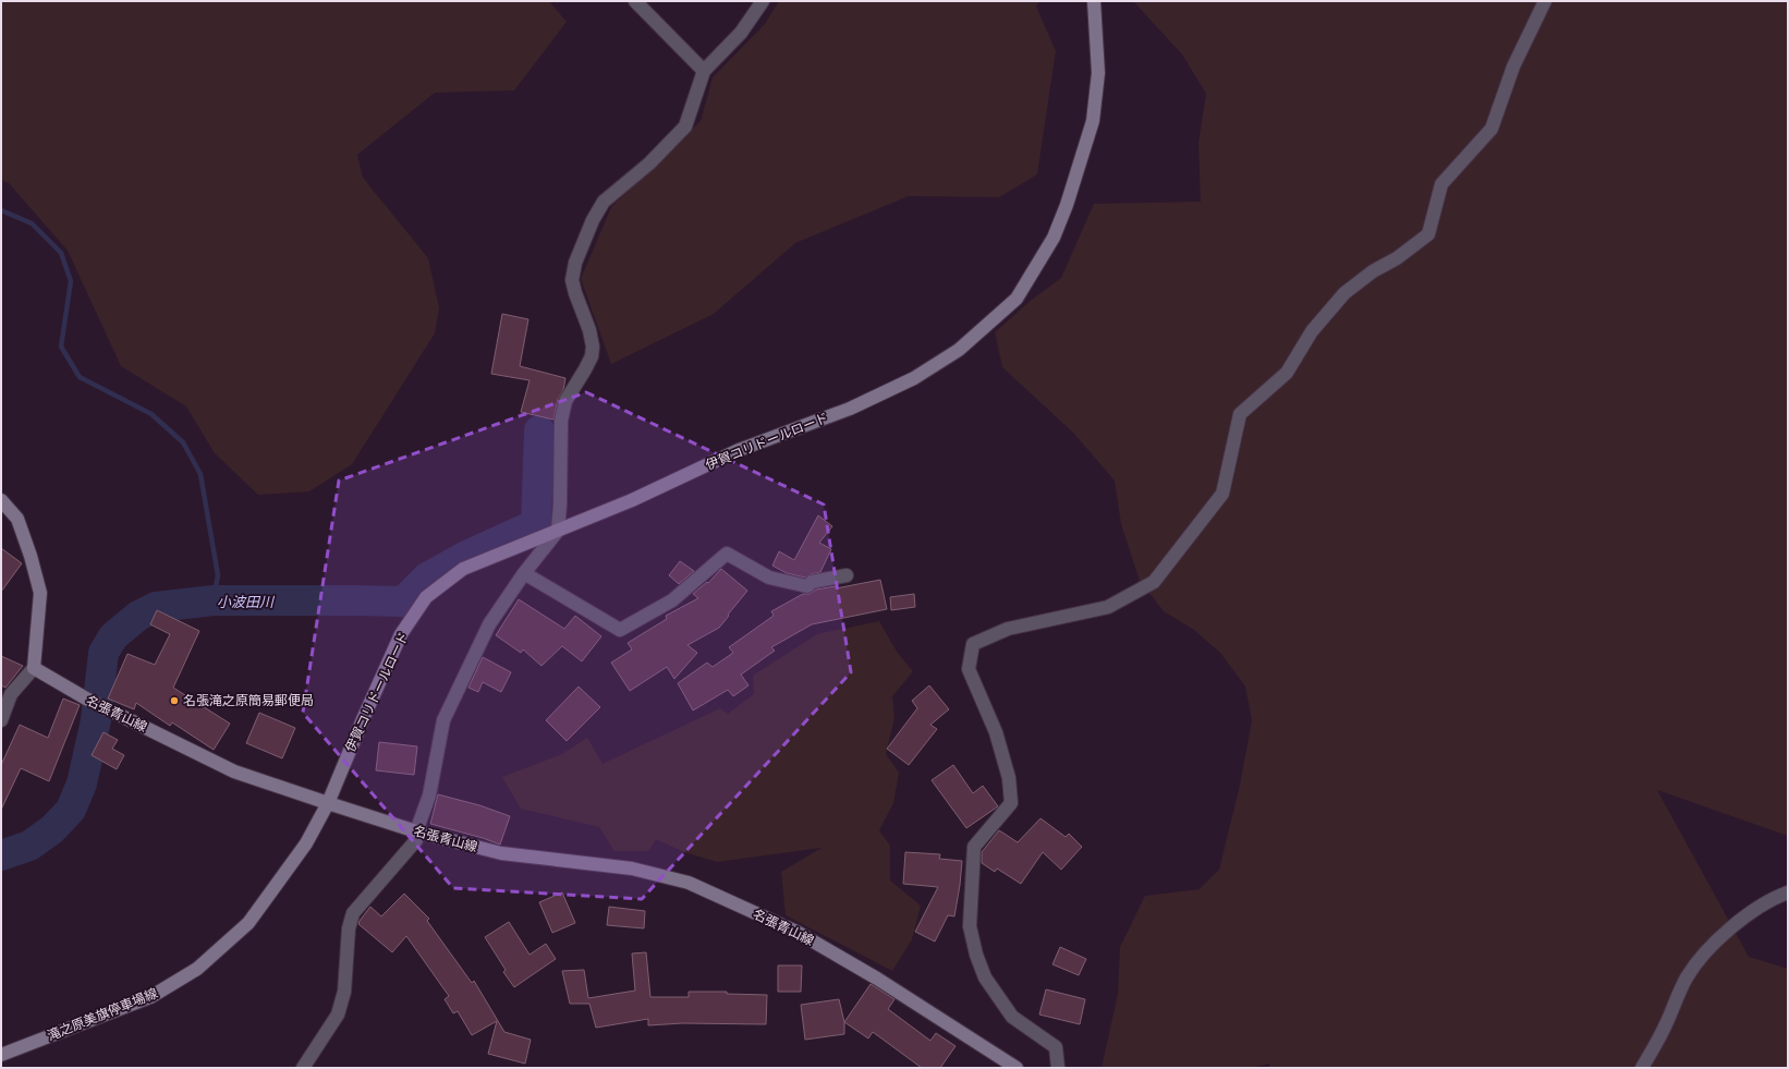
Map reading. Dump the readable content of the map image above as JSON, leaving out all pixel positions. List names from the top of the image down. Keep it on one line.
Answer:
{"streets":{"main road":["伊賀コリドールロード","名張青山線","滝之原美旗停車場線"]},"crossings":[["伊賀コリドールロード","名張青山線"],["伊賀コリドールロード","滝之原美旗停車場線"],["名張青山線","滝之原美旗停車場線"]],"water":["小波田川"],"places":["名張滝之原簡易郵便局"]}
